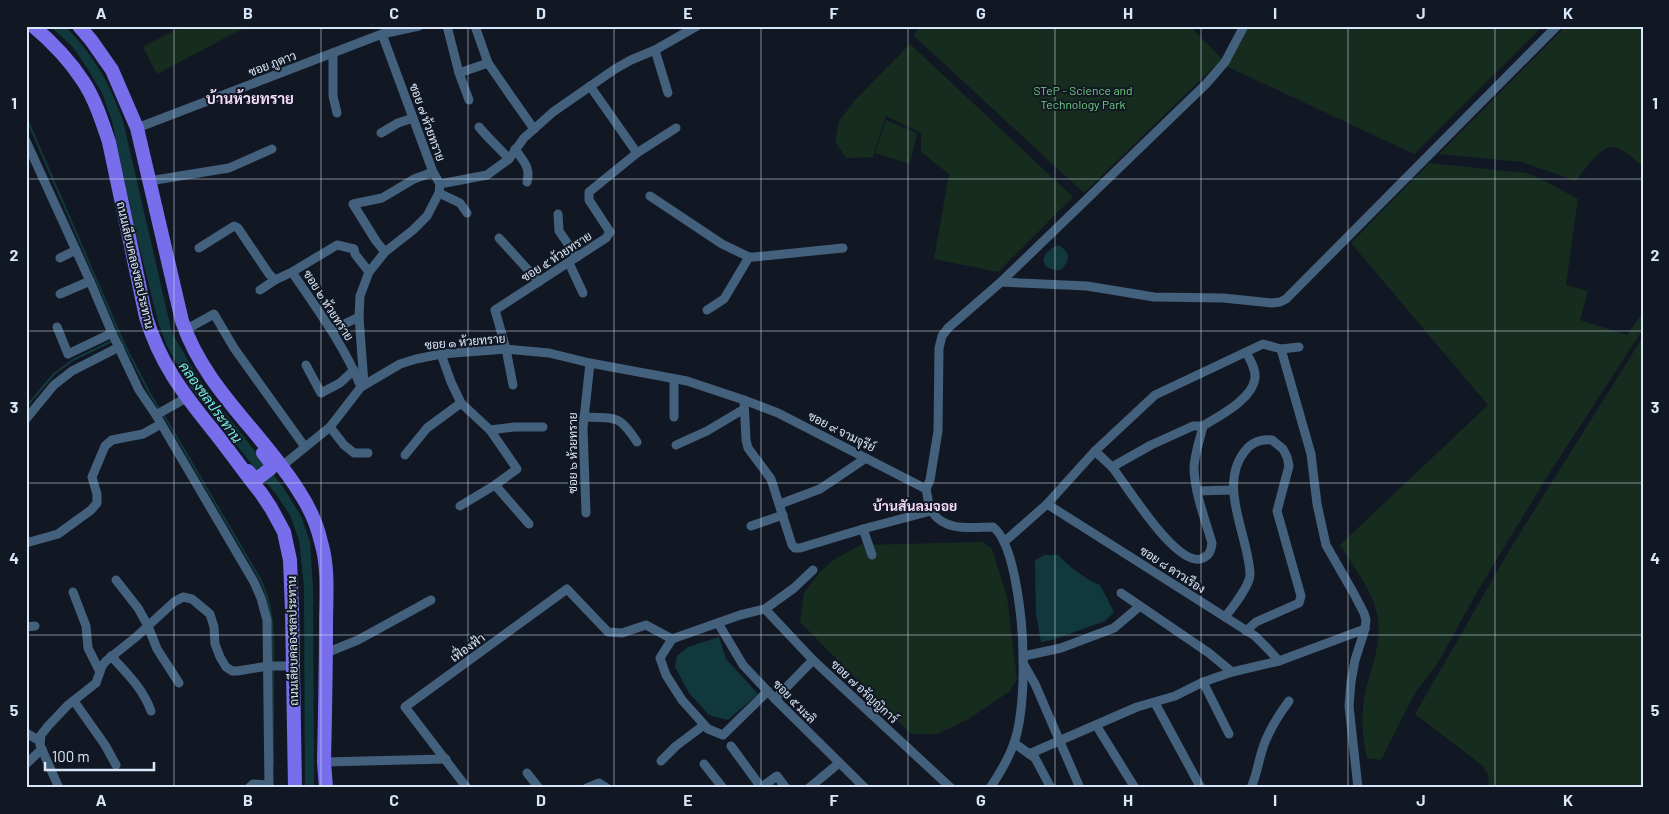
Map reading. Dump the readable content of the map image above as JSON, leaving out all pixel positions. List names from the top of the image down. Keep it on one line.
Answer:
{"streets":{"main road":["ถนนเลียบคลองชลประทาน"],"street":["ซอย ภูดาว","ซอย ๗ ห้วยทราย","ซอย ๕ ห้วยทราย","ซอย ๒ ห้วยทราย","ซอย ๑ ห้วยทราย","ซอย ๙ จามจุรีย์","ซอย ๖ ห้วยทราย","ซอย ๘ ดาวเรือง","เฟื่องฟ้า","ซอย ๗ อรัญญิการ์","ซอย ๕ มะลิ"]},"crossings":[["ซอย ภูดาว","ซอย ๗ ห้วยทราย"],["ซอย ๕ ห้วยทราย","ซอย ๑ ห้วยทราย"],["ซอย ๒ ห้วยทราย","ซอย ๑ ห้วยทราย"],["ซอย ๑ ห้วยทราย","ซอย ๙ จามจุรีย์"],["ซอย ๑ ห้วยทราย","ซอย ๖ ห้วยทราย"]],"districts":["บ้านห้วยทราย","บ้านสันลมจอย"],"water":["คลองชลประทาน"],"parks":["STeP - Science and Technology Park"],"scale_bar":"100 m","grid":{"columns":["A","B","C","D","E","F","G","H","I","J","K"],"rows":["1","2","3","4","5"]}}
